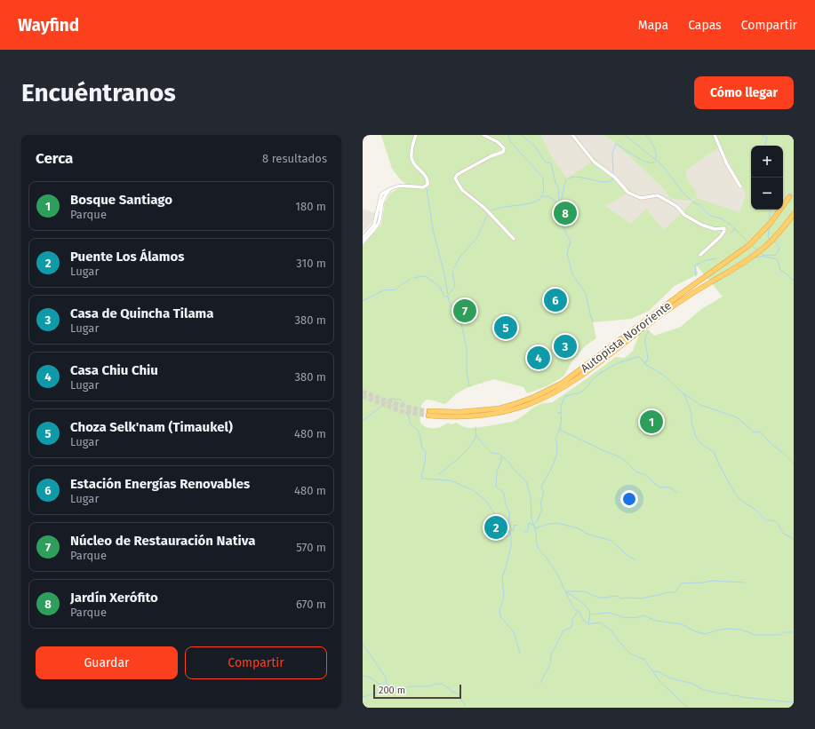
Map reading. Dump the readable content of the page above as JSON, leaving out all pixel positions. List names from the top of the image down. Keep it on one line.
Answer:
{"streets":{"highway":["Autopista Nororiente"]},"scale_bar":"200 m","page":{"header":"Wayfind","nav":["Mapa","Capas","Compartir"],"buttons":["Cómo llegar",["Guardar","Compartir"]],"title":"Encuéntranos","heading":["Cerca","8 resultados"],"map_buttons":["+","−"],"list":[{"mark":"1","name":"Bosque Santiago","note":"Parque","value":"180 m"},{"mark":"2","name":"Puente Los Álamos","note":"Lugar","value":"310 m"},{"mark":"3","name":"Casa de Quincha Tilama","note":"Lugar","value":"380 m"},{"mark":"4","name":"Casa Chiu Chiu","note":"Lugar","value":"380 m"},{"mark":"5","name":"Choza Selk'nam (Timaukel)","note":"Lugar","value":"480 m"},{"mark":"6","name":"Estación Energías Renovables","note":"Lugar","value":"480 m"},{"mark":"7","name":"Núcleo de Restauración Nativa","note":"Parque","value":"570 m"},{"mark":"8","name":"Jardín Xerófito","note":"Parque","value":"670 m"}],"pins":["8","6","7","5","3","4","1","2"],"scale":"200 m"}}
